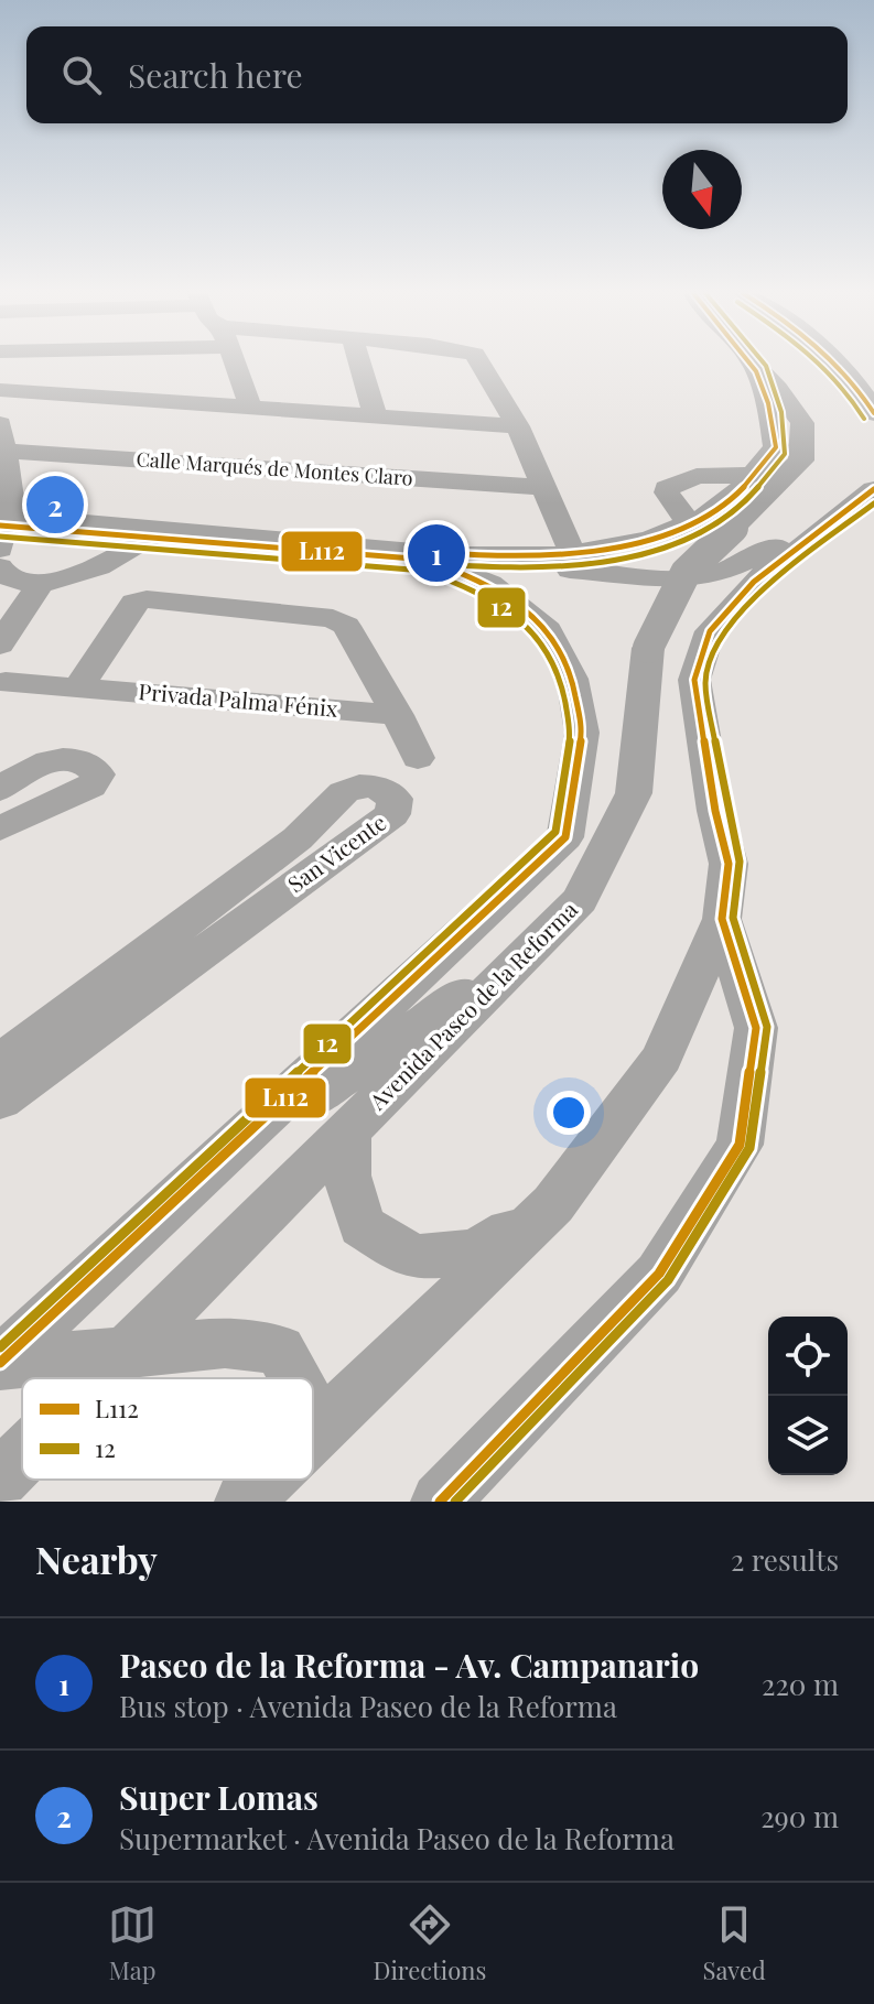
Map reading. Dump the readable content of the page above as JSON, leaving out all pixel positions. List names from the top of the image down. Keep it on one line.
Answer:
{"streets":{"street":["Calle Marqués de Montes Claro","Privada Palma Fénix","San Vicente","Avenida Paseo de la Reforma"]},"lines":["transit line L112","transit line 12"],"legend":["L112","12"],"north":"bottom","page":{"search":"Search here","pins":["2","1"],"heading":["Nearby","2 results"],"list":[{"mark":"1","name":"Paseo de la Reforma - Av. Campanario","note":"Bus stop · Avenida Paseo de la Reforma","value":"220 m"},{"mark":"2","name":"Super Lomas","note":"Supermarket · Avenida Paseo de la Reforma","value":"290 m"}],"nav":["Map","Directions","Saved"]}}
